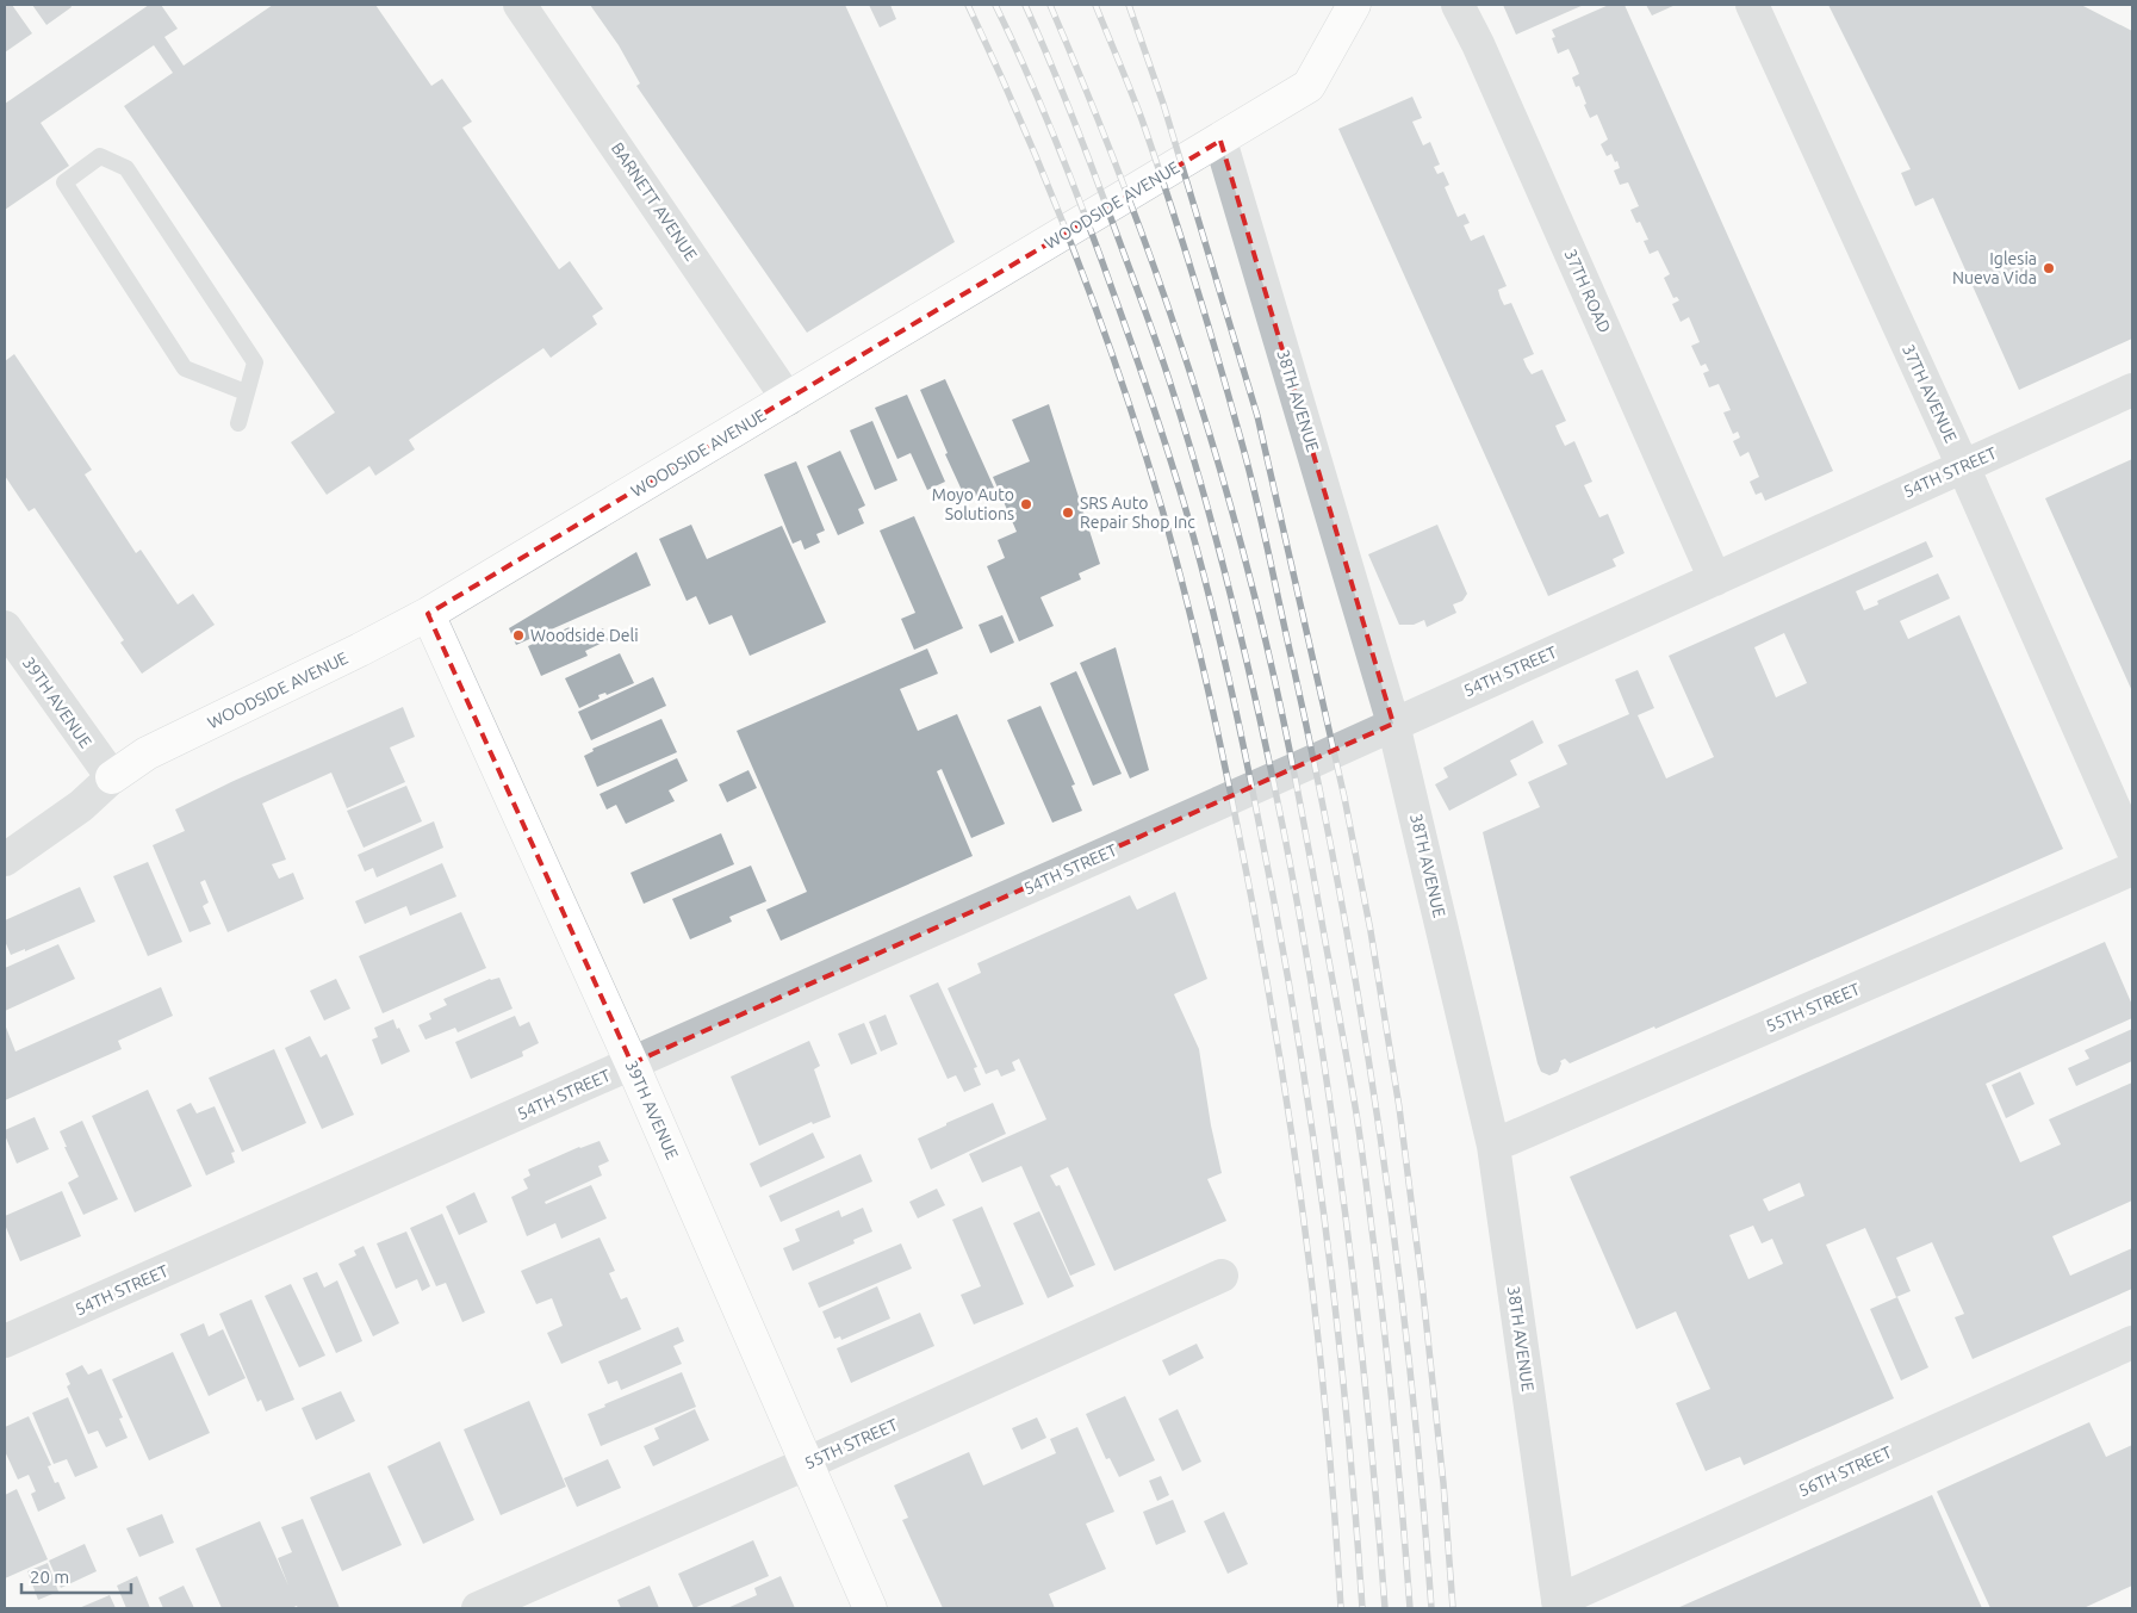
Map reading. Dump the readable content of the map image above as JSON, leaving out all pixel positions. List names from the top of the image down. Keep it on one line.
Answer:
{"streets":{"street":["BARNETT AVENUE","WOODSIDE AVENUE","37TH ROAD","37TH AVENUE","38TH AVENUE","54TH STREET","39TH AVENUE","55TH STREET","56TH STREET"]},"crossings":[["BARNETT AVENUE","WOODSIDE AVENUE"],["WOODSIDE AVENUE","38TH AVENUE"],["WOODSIDE AVENUE","39TH AVENUE"],["37TH ROAD","54TH STREET"],["37TH AVENUE","54TH STREET"],["38TH AVENUE","54TH STREET"],["38TH AVENUE","55TH STREET"],["38TH AVENUE","56TH STREET"],["54TH STREET","39TH AVENUE"],["39TH AVENUE","55TH STREET"]],"places":["Iglesia Nueva Vida","Moyo Auto Solutions","SRS Auto Repair Shop Inc","Woodside Deli"],"scale_bar":"20 m"}
